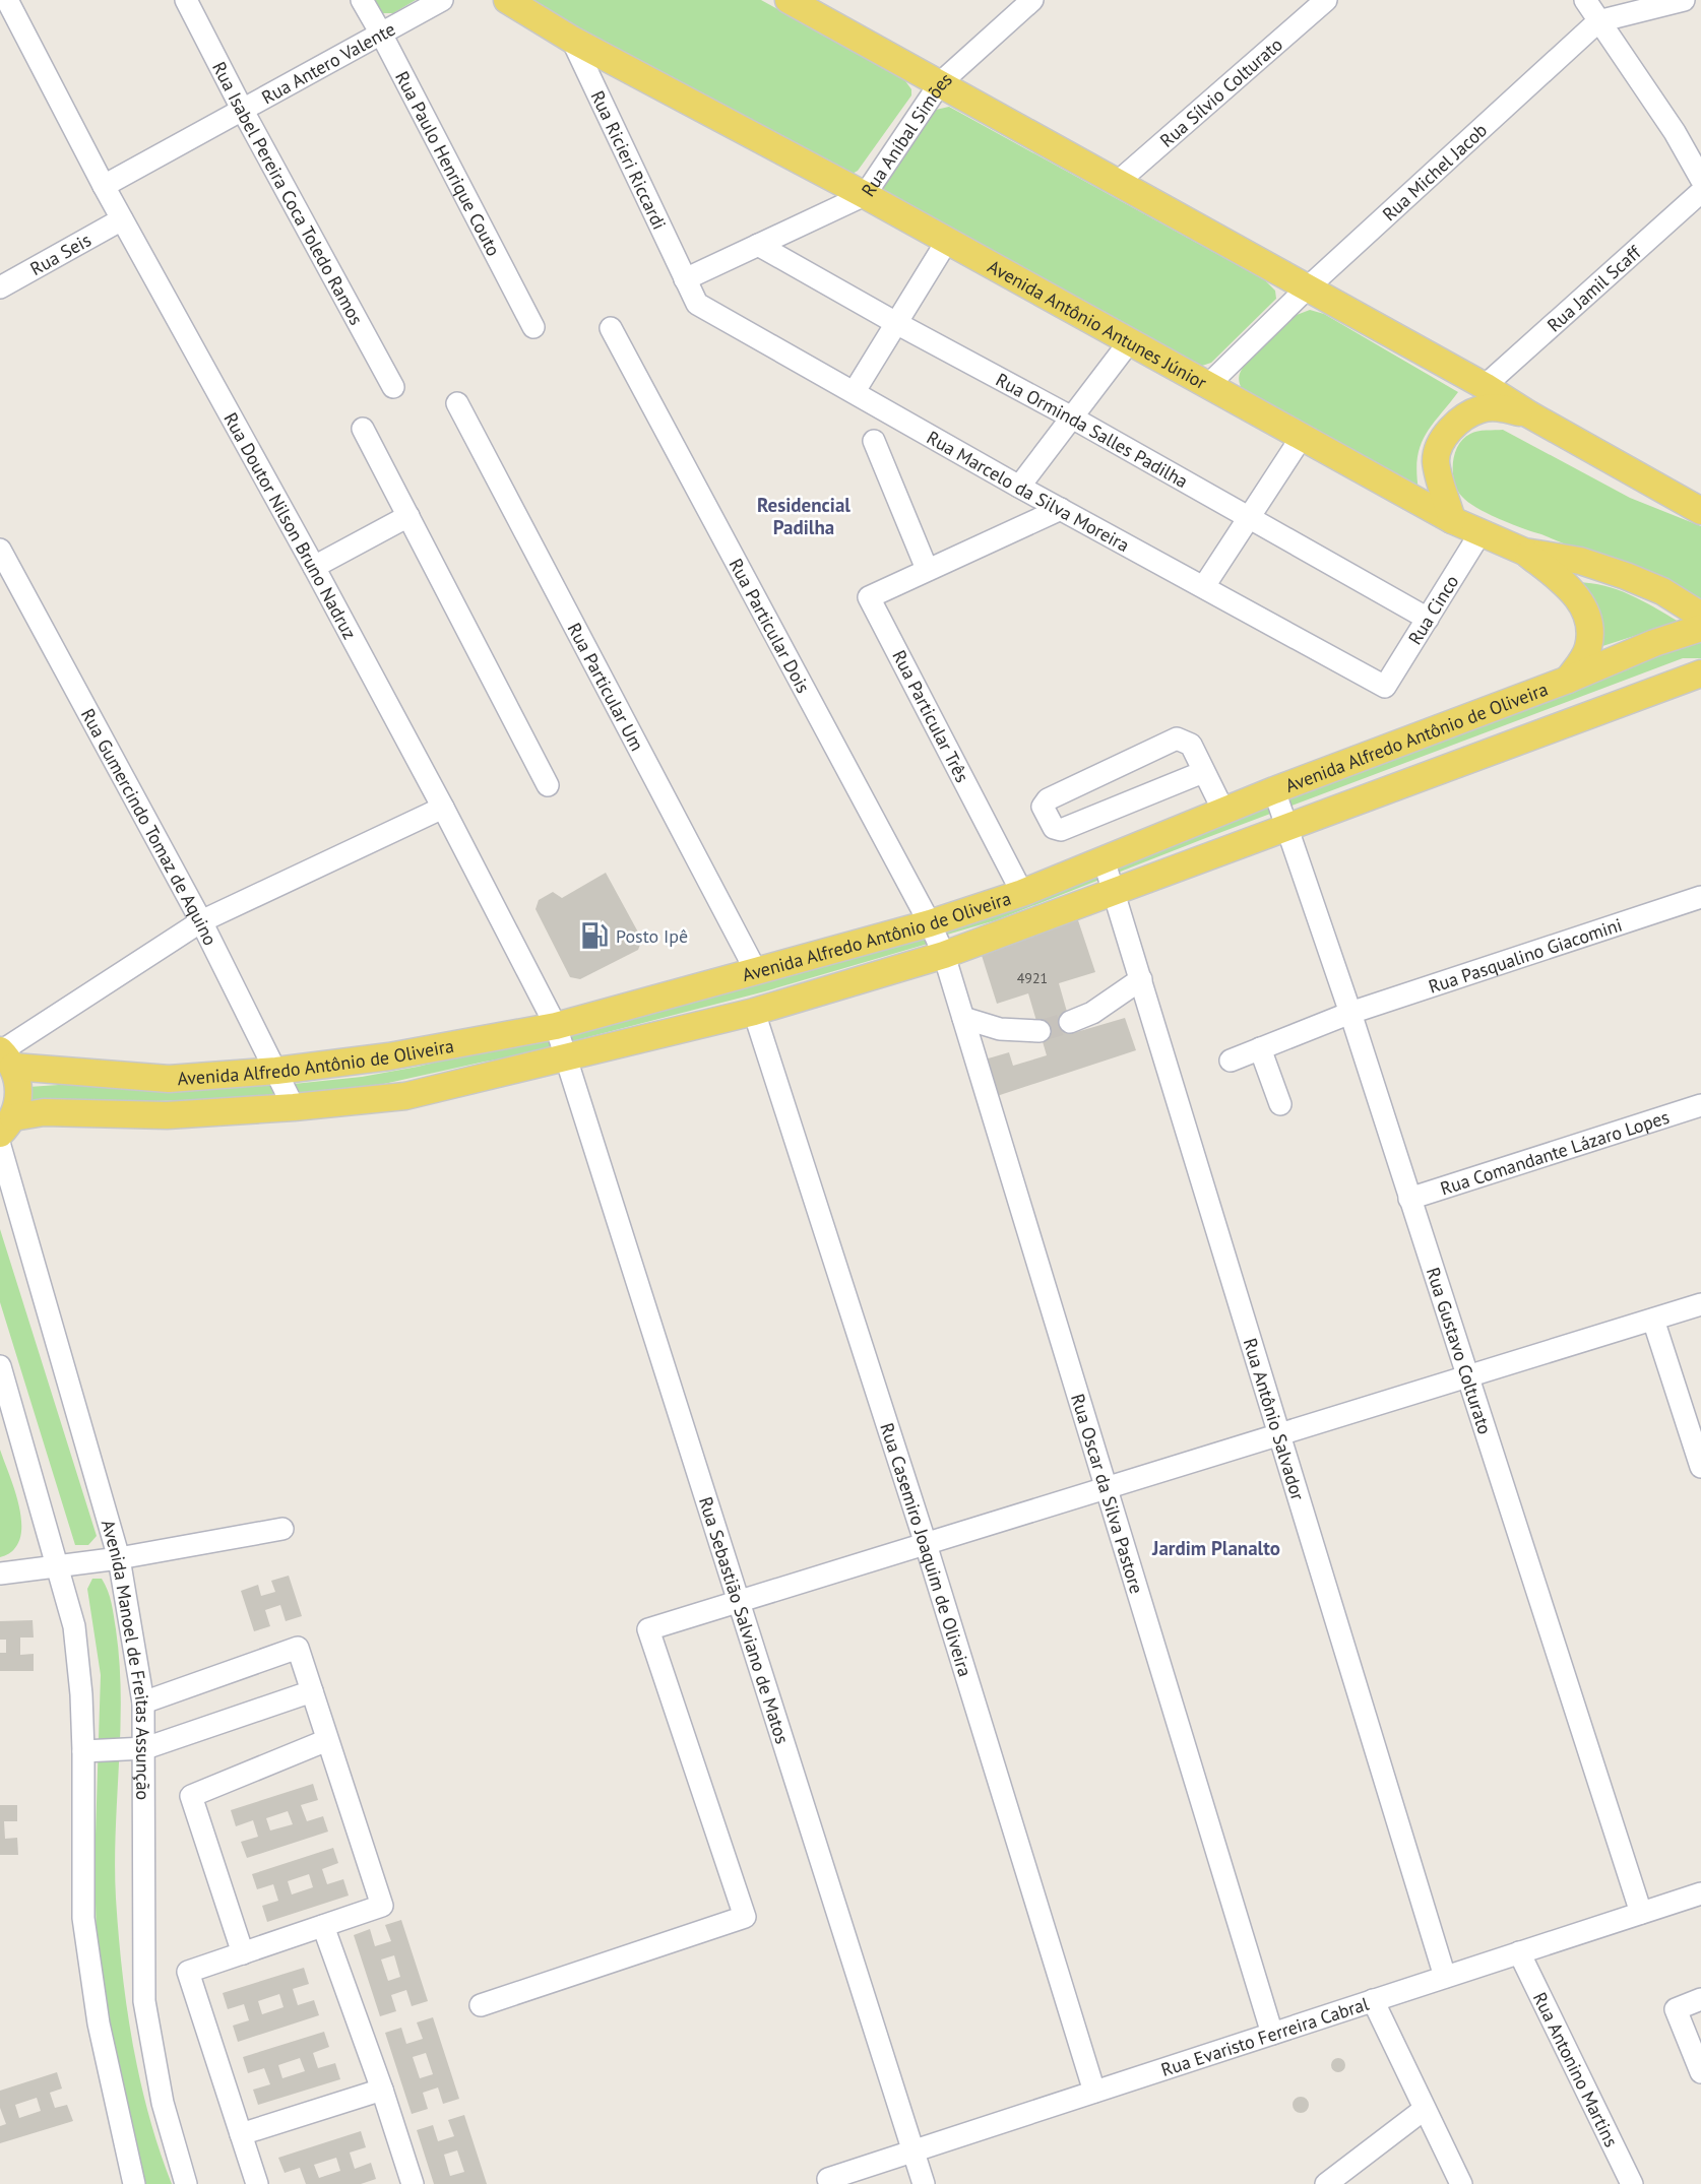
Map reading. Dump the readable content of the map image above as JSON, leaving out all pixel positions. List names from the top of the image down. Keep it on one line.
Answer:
{"streets":{"main road":["Avenida Antônio Antunes Júnior","Avenida Alfredo Antônio de Oliveira"],"street":["Rua Antero Valente","Rua Sílvio Colturato","Rua Aníbal Simões","Rua Ricieri Riccardi","Rua Paulo Henrique Couto","Rua Michel Jacob","Rua Isabel Pereira Coca Toledo Ramos","Rua Seis","Rua Jamil Scaff","Rua Orminda Salles Padilha","Rua Marcelo da Silva Moreira","Rua Doutor Nilson Bruno Nadruz","Rua Cinco","Rua Particular Dois","Rua Particular Um","Rua Particular Três","Rua Gumercindo Tomaz de Aquino","Rua Pasqualino Giacomini","Rua Comandante Lázaro Lopes","Rua Gustavo Colturato","Rua Antônio Salvador","Rua Oscar da Silva Pastore","Rua Casemiro Joaquim de Oliveira","Rua Sebastião Salviano de Matos","Avenida Manoel de Freitas Assunção","Rua Evaristo Ferreira Cabral","Rua Antonino Martins"]},"crossings":[["Rua Antero Valente","Rua Paulo Henrique Couto"],["Rua Antero Valente","Rua Isabel Pereira Coca Toledo Ramos"],["Rua Antero Valente","Rua Doutor Nilson Bruno Nadruz"],["Rua Aníbal Simões","Rua Ricieri Riccardi"],["Rua Aníbal Simões","Avenida Antônio Antunes Júnior"],["Rua Aníbal Simões","Rua Orminda Salles Padilha"],["Rua Aníbal Simões","Rua Marcelo da Silva Moreira"],["Rua Ricieri Riccardi","Avenida Antônio Antunes Júnior"],["Rua Ricieri Riccardi","Rua Marcelo da Silva Moreira"],["Rua Michel Jacob","Avenida Antônio Antunes Júnior"],["Rua Seis","Rua Doutor Nilson Bruno Nadruz"],["Avenida Antônio Antunes Júnior","Rua Cinco"],["Rua Orminda Salles Padilha","Rua Cinco"],["Rua Marcelo da Silva Moreira","Rua Cinco"],["Rua Marcelo da Silva Moreira","Rua Particular Três"],["Rua Doutor Nilson Bruno Nadruz","Avenida Alfredo Antônio de Oliveira"],["Rua Doutor Nilson Bruno Nadruz","Rua Sebastião Salviano de Matos"],["Rua Particular Dois","Avenida Alfredo Antônio de Oliveira"],["Rua Particular Dois","Rua Oscar da Silva Pastore"],["Rua Particular Um","Avenida Alfredo Antônio de Oliveira"],["Rua Particular Três","Avenida Alfredo Antônio de Oliveira"],["Avenida Alfredo Antônio de Oliveira","Rua Gumercindo Tomaz de Aquino"],["Avenida Alfredo Antônio de Oliveira","Rua Gustavo Colturato"],["Avenida Alfredo Antônio de Oliveira","Rua Antônio Salvador"],["Avenida Alfredo Antônio de Oliveira","Rua Oscar da Silva Pastore"],["Avenida Alfredo Antônio de Oliveira","Rua Casemiro Joaquim de Oliveira"],["Avenida Alfredo Antônio de Oliveira","Rua Sebastião Salviano de Matos"],["Rua Pasqualino Giacomini","Rua Gustavo Colturato"],["Rua Comandante Lázaro Lopes","Rua Gustavo Colturato"],["Rua Gustavo Colturato","Rua Evaristo Ferreira Cabral"],["Rua Antônio Salvador","Rua Evaristo Ferreira Cabral"],["Rua Oscar da Silva Pastore","Rua Evaristo Ferreira Cabral"],["Rua Casemiro Joaquim de Oliveira","Rua Evaristo Ferreira Cabral"],["Rua Sebastião Salviano de Matos","Rua Evaristo Ferreira Cabral"],["Rua Evaristo Ferreira Cabral","Rua Antonino Martins"]],"districts":["Residencial Padilha","Jardim Planalto"],"places":{"fuel station":["Posto Ipê"]},"house_numbers":["4921"]}
